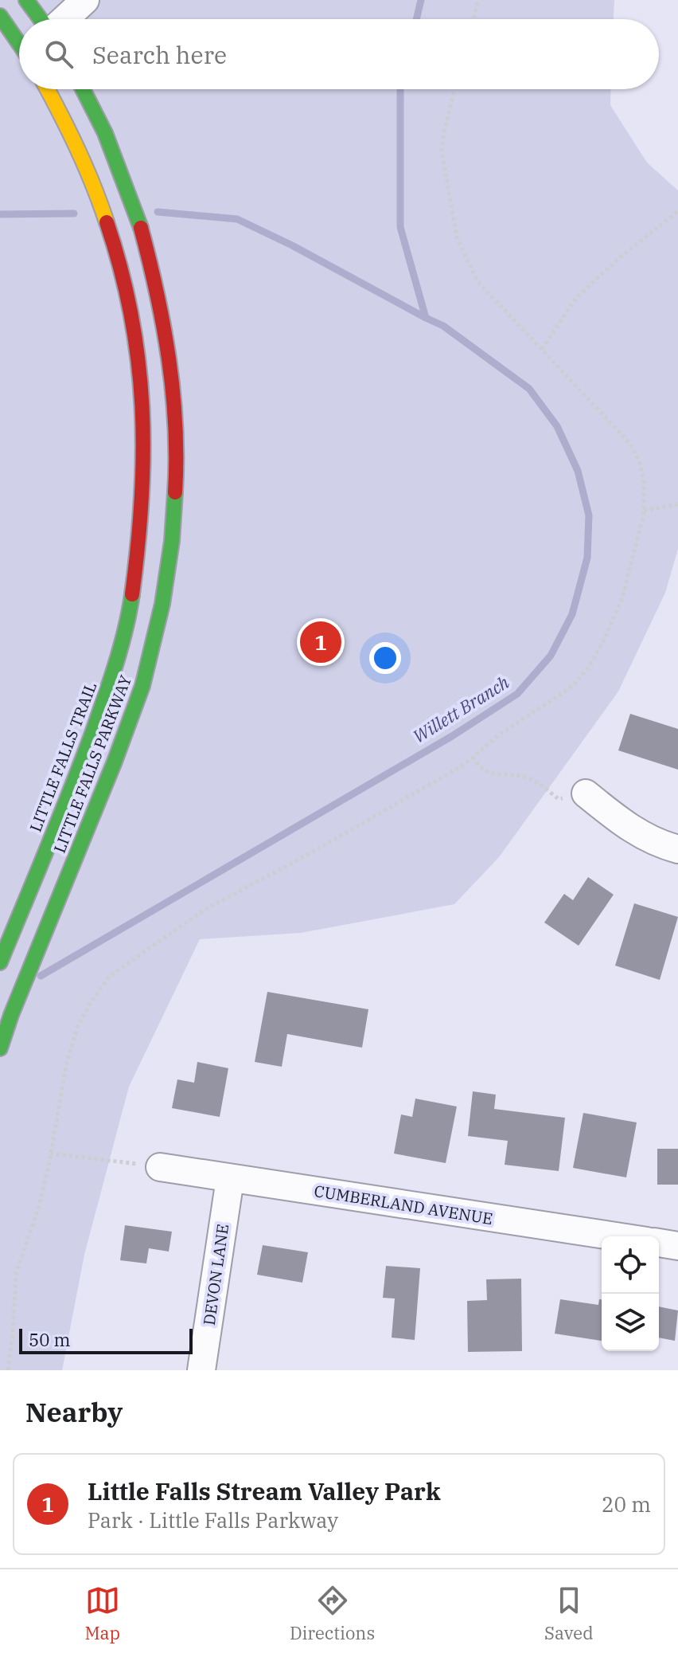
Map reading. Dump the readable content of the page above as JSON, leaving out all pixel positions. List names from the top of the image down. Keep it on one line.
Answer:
{"streets":{"main road":["LITTLE FALLS PARKWAY"],"street":["CUMBERLAND AVENUE","DEVON LANE"]},"crossings":[["CUMBERLAND AVENUE","DEVON LANE"]],"water":["Willett Branch"],"scale_bar":"50 m","page":{"search":"Search here","pins":"1","scale":"50 m","heading":"Nearby","list":[{"mark":"1","name":"Little Falls Stream Valley Park","note":"Park · Little Falls Parkway","value":"20 m"}],"nav":["Map","Directions","Saved"]}}
